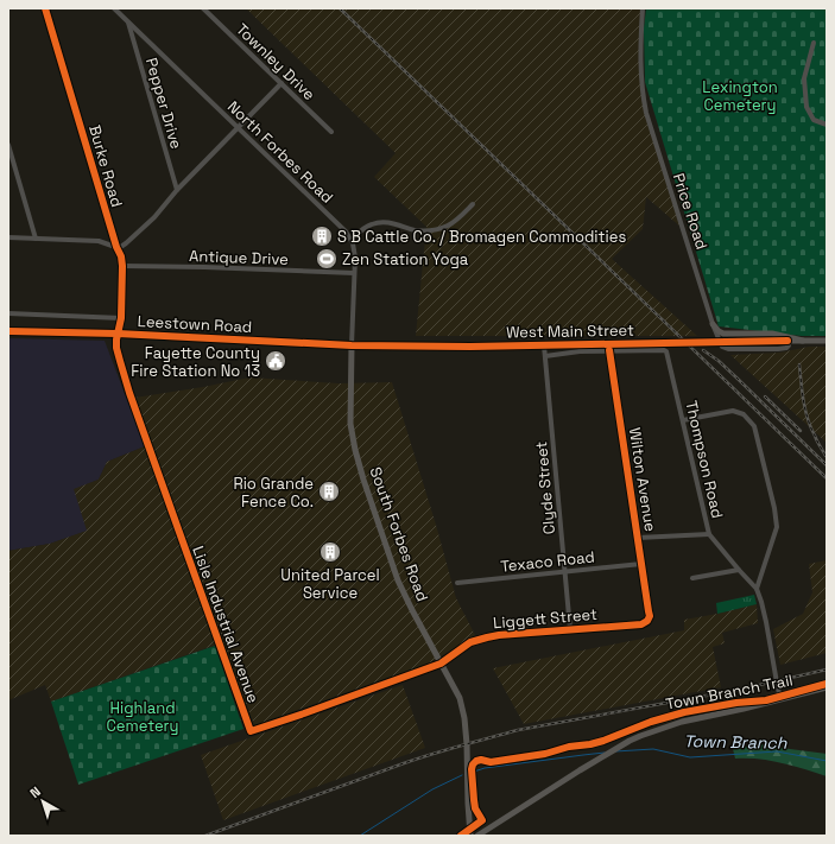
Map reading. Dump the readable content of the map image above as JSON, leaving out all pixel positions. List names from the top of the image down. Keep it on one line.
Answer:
{"streets":{"main road":["Leestown Road","West Main Street","South Forbes Road"],"street":["Townley Drive","Pepper Drive","North Forbes Road","Burke Road","Price Road","Antique Drive","Thompson Road","Wilton Avenue","Clyde Street","Texaco Road","Liggett Street","Lisle Industrial Avenue"],"cycle path":["Town Branch Trail"]},"crossings":[["Pepper Drive","North Forbes Road"],["Burke Road","Antique Drive"],["Burke Road","Leestown Road"],["Burke Road","Lisle Industrial Avenue"],["Price Road","West Main Street"],["Leestown Road","West Main Street"],["Leestown Road","South Forbes Road"],["Leestown Road","Lisle Industrial Avenue"],["West Main Street","Clyde Street"],["West Main Street","South Forbes Road"],["Thompson Road","Wilton Avenue"],["Wilton Avenue","Texaco Road"],["Wilton Avenue","Liggett Street"],["Clyde Street","Texaco Road"],["Clyde Street","Liggett Street"],["South Forbes Road","Liggett Street"],["South Forbes Road","Lisle Industrial Avenue"],["Liggett Street","Lisle Industrial Avenue"]],"water":["Town Branch"],"parks":["Lexington Cemetery","Highland Cemetery"],"places":{"building":["S B Cattle Co. / Bromagen Commodities","Rio Grande Fence Co.","United Parcel Service"],"sports":["Zen Station Yoga"],"public building":["Fayette County Fire Station No 13"]},"north":"top left"}
